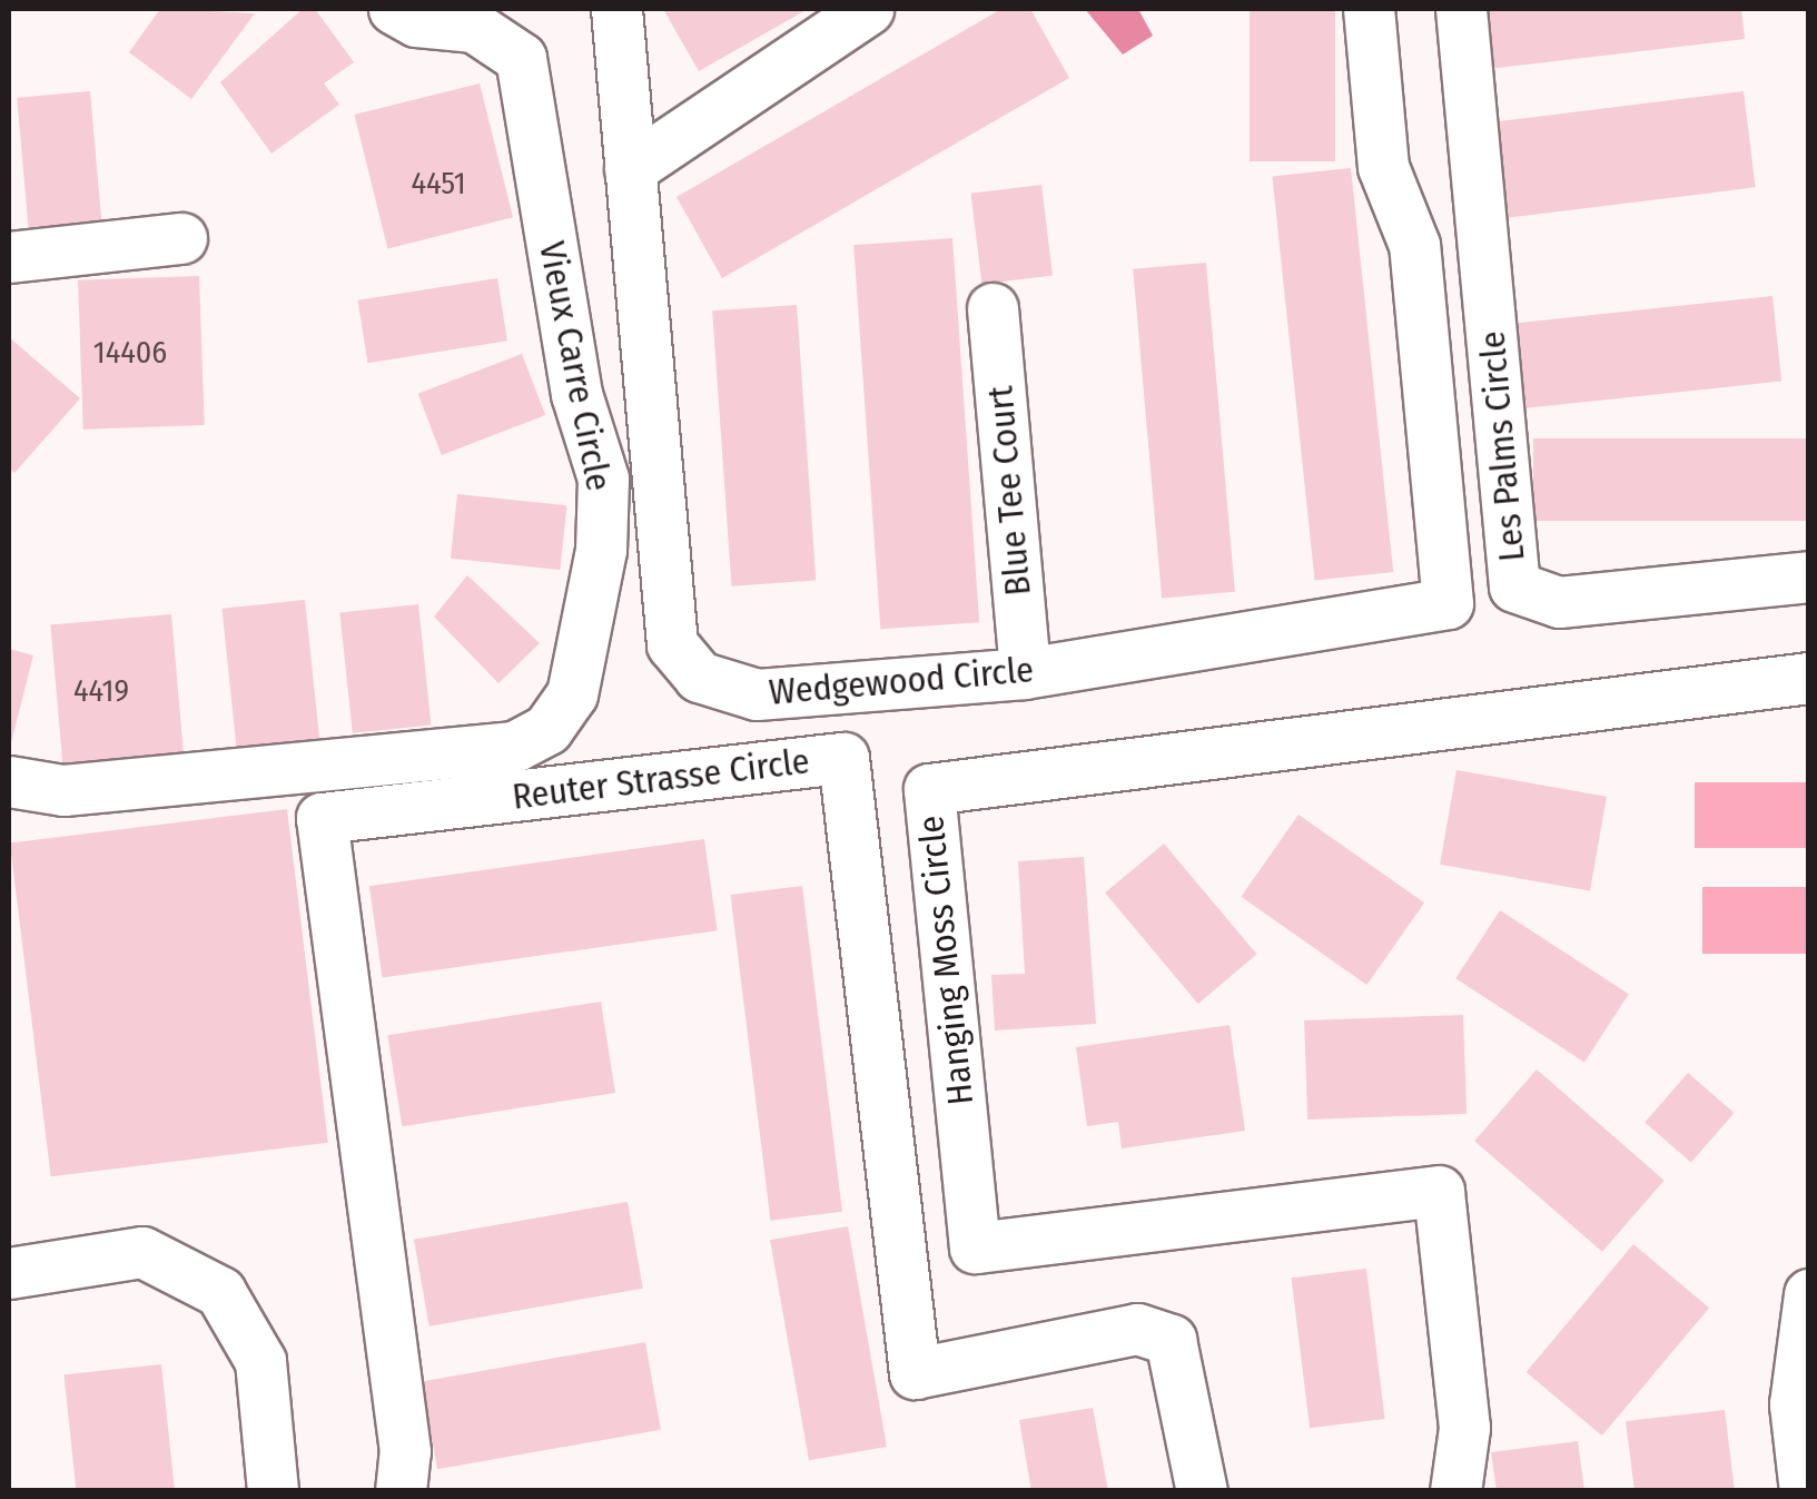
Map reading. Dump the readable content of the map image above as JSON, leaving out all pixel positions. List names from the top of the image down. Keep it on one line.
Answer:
{"streets":{"street":["Vieux Carre Circle","Les Palms Circle","Blue Tee Court","Wedgewood Circle","Reuter Strasse Circle","Hanging Moss Circle"]},"crossings":[["Les Palms Circle","Wedgewood Circle"],["Blue Tee Court","Wedgewood Circle"]],"house_numbers":["4451","14406","4419"]}
